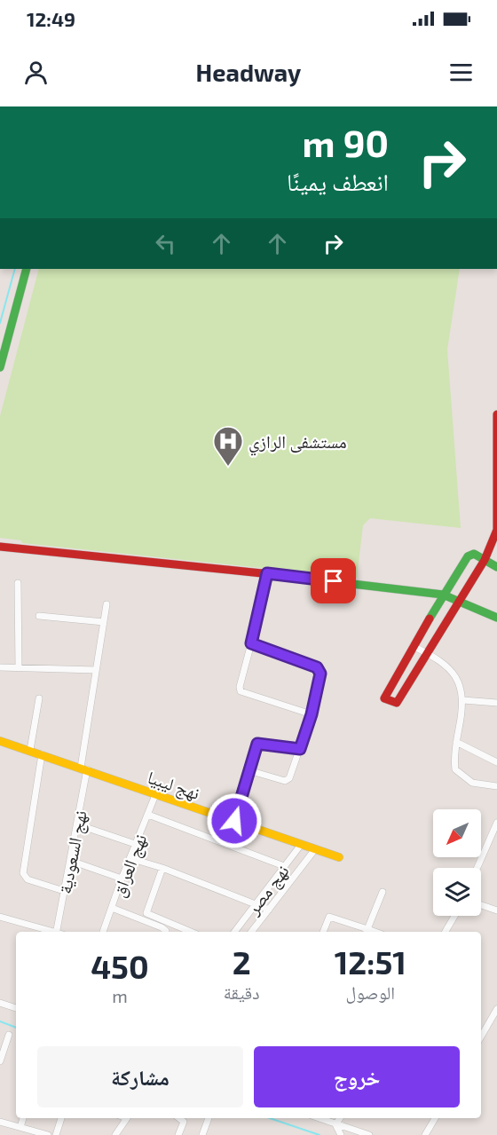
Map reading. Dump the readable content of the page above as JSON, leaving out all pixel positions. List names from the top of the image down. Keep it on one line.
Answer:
{"streets":{"street":["نهج ليبيا","نهج السعودية","نهج العراق","نهج مصر"]},"crossings":[["نهج ليبيا","نهج السعودية"],["نهج ليبيا","نهج العراق"],["نهج ليبيا","نهج مصر"]],"places":{"hospital":["مستشفى الرازي"]},"north":"bottom left","page":{"status":"12:49","header":"Headway","turn":["90 m","انعطف يمينًا"],"eta":["12:51","الوصول","2","دقيقة","450","m"],"buttons":["خروج","مشاركة"]}}
